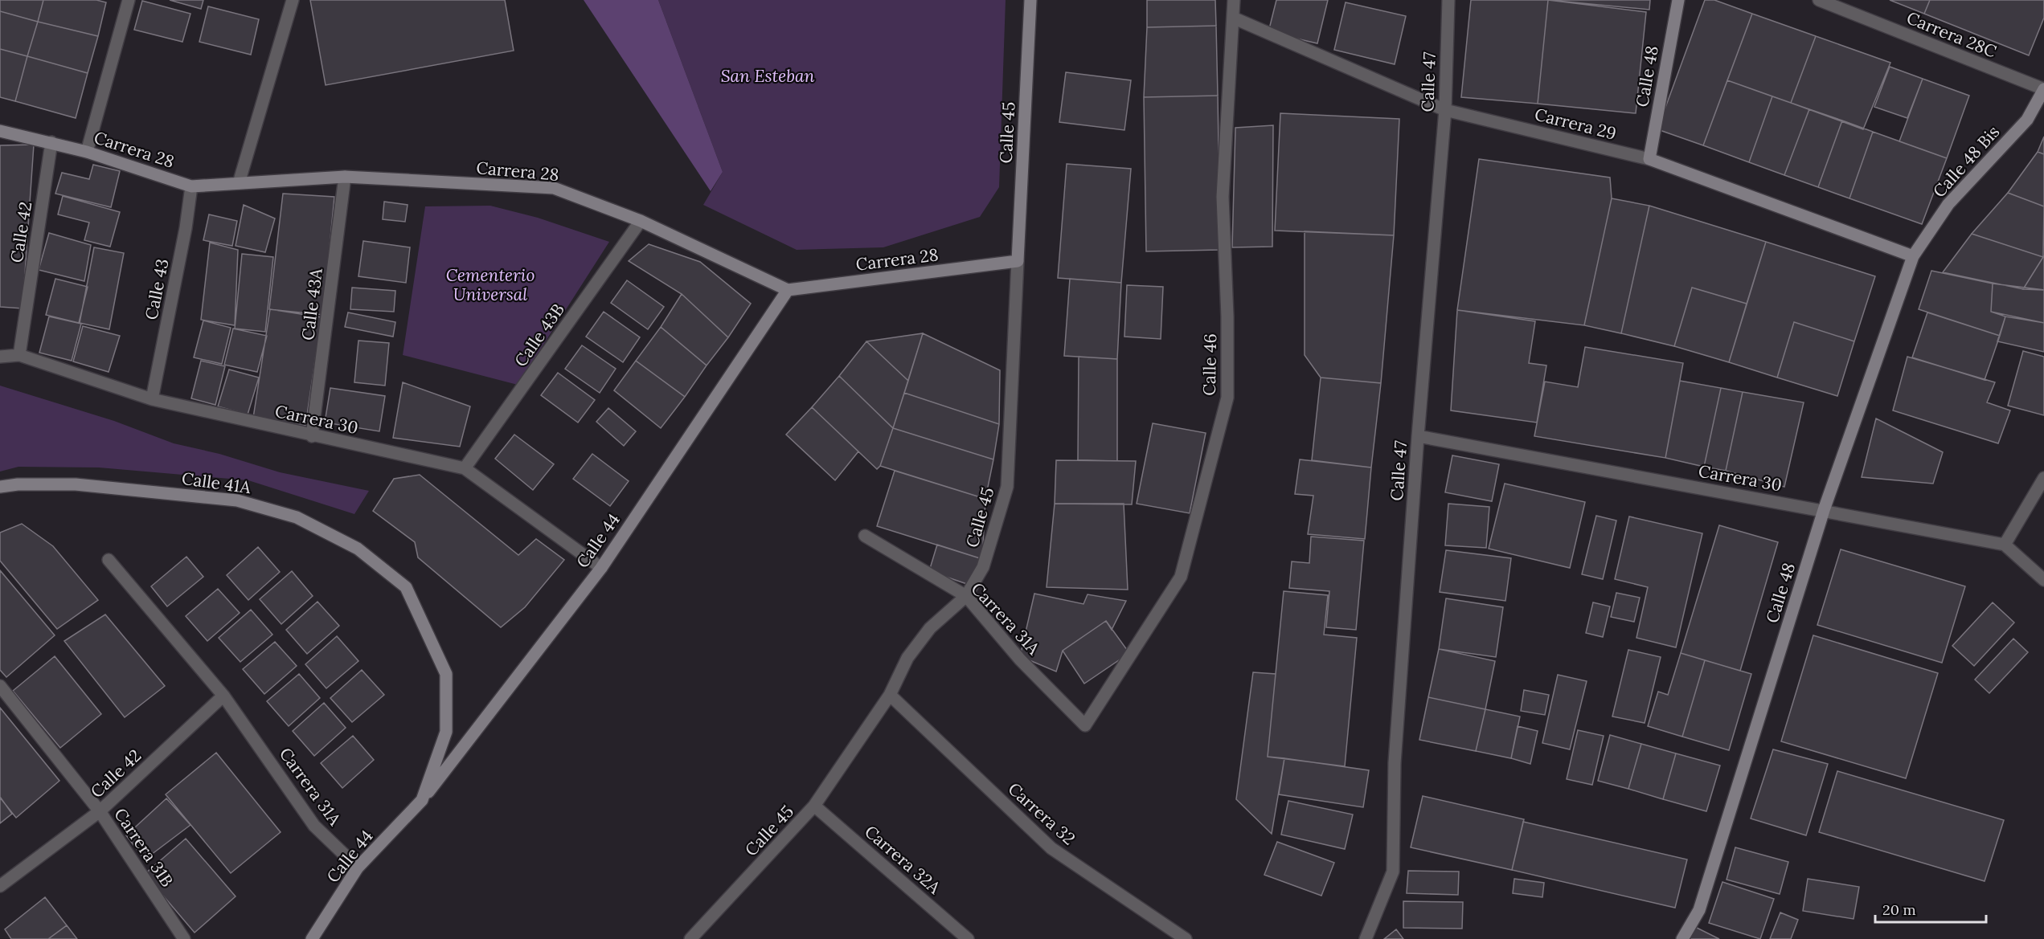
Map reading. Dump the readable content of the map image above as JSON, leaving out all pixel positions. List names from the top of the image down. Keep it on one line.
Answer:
{"streets":{"street":["Carrera 28C","Calle 48","Calle 47","Carrera 29","Calle 45","Carrera 28","Calle 48 Bis","Calle 42","Calle 43","Calle 43A","Calle 43B","Calle 46","Carrera 30","Calle 41A","Calle 44","Carrera 31A","Carrera 32","Carrera 31B","Carrera 32A"]},"crossings":[["Carrera 28C","Calle 48 Bis"],["Calle 48","Carrera 29"],["Calle 48","Calle 48 Bis"],["Calle 48","Carrera 30"],["Calle 47","Carrera 29"],["Calle 47","Carrera 30"],["Carrera 29","Calle 48 Bis"],["Carrera 29","Calle 46"],["Calle 45","Carrera 28"],["Calle 45","Carrera 31A"],["Calle 45","Carrera 32"],["Calle 45","Carrera 32A"],["Carrera 28","Calle 42"],["Carrera 28","Calle 43"],["Carrera 28","Calle 43A"],["Carrera 28","Calle 43B"],["Carrera 28","Calle 44"],["Calle 42","Carrera 30"],["Calle 42","Carrera 31A"],["Calle 42","Carrera 31B"],["Calle 43","Carrera 30"],["Calle 43A","Carrera 30"],["Calle 43B","Carrera 30"],["Calle 46","Carrera 31A"],["Carrera 30","Calle 44"],["Calle 41A","Calle 44"],["Calle 44","Carrera 31A"]],"parks":["San Esteban","Cementerio Universal"],"scale_bar":"20 m"}
